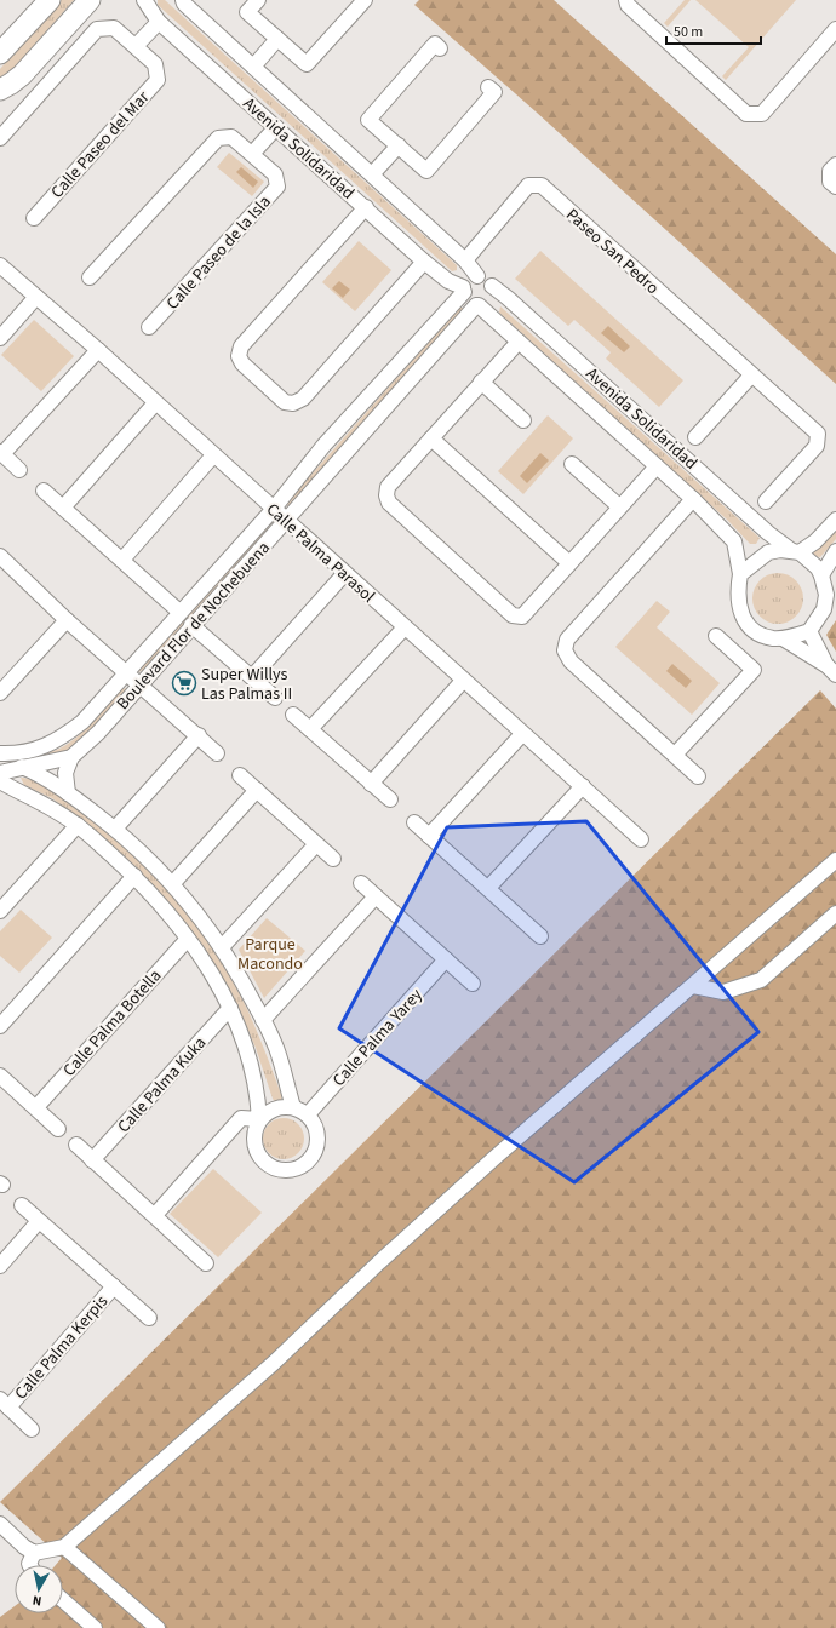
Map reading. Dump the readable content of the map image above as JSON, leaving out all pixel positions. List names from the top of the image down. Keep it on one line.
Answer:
{"streets":{"street":["Calle Paseo del Mar","Avenida Solidaridad","Paseo San Pedro","Calle Paseo de la Isla","Calle Palma Parasol","Boulevard Flor de Nochebuena","Calle Palma Botella","Calle Palma Yarey","Calle Palma Kuka","Calle Palma Kerpis"]},"crossings":[["Avenida Solidaridad","Paseo San Pedro"],["Avenida Solidaridad","Boulevard Flor de Nochebuena"],["Calle Palma Parasol","Boulevard Flor de Nochebuena"]],"parks":["Parque Macondo"],"places":{"supermarket":["Super Willys Las Palmas II"]},"scale_bar":"50 m","north":"bottom"}
